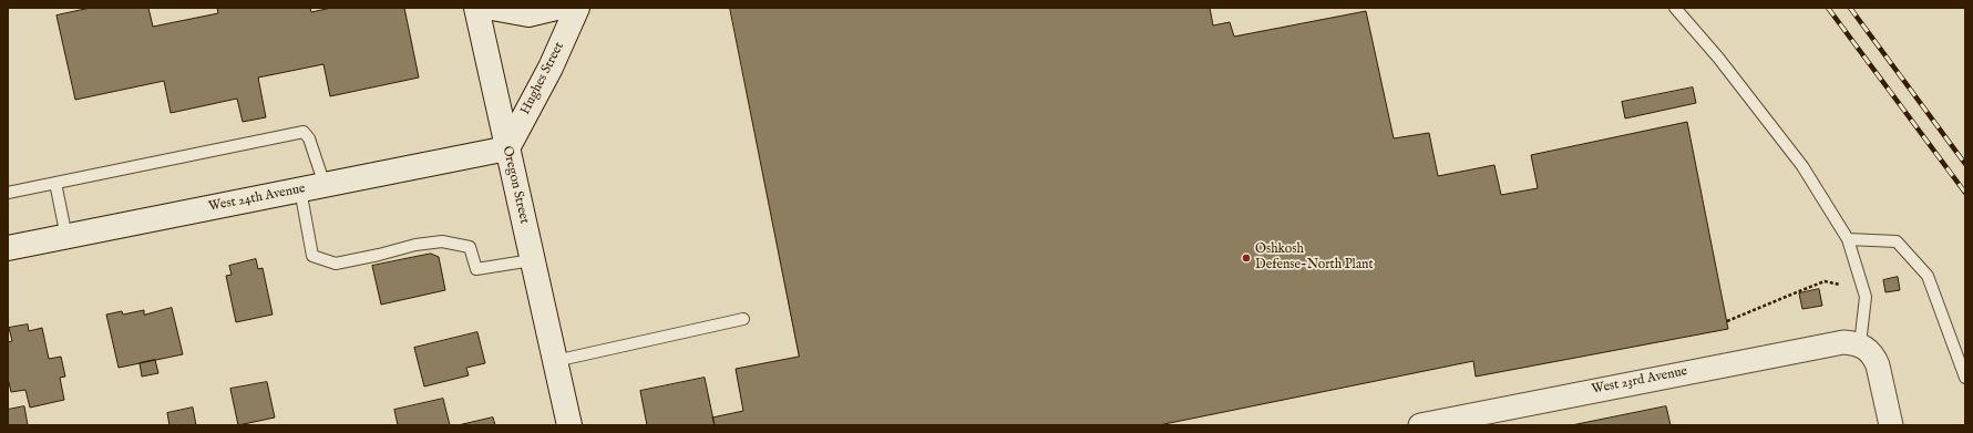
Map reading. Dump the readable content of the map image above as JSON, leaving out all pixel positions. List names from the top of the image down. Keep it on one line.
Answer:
{"streets":{"street":["Hughes Street","Oregon Street","West 24th Avenue","West 23rd Avenue"]},"crossings":[["Hughes Street","Oregon Street"],["Hughes Street","West 24th Avenue"],["Oregon Street","West 24th Avenue"]],"places":["Oshkosh Defense-North Plant"]}
